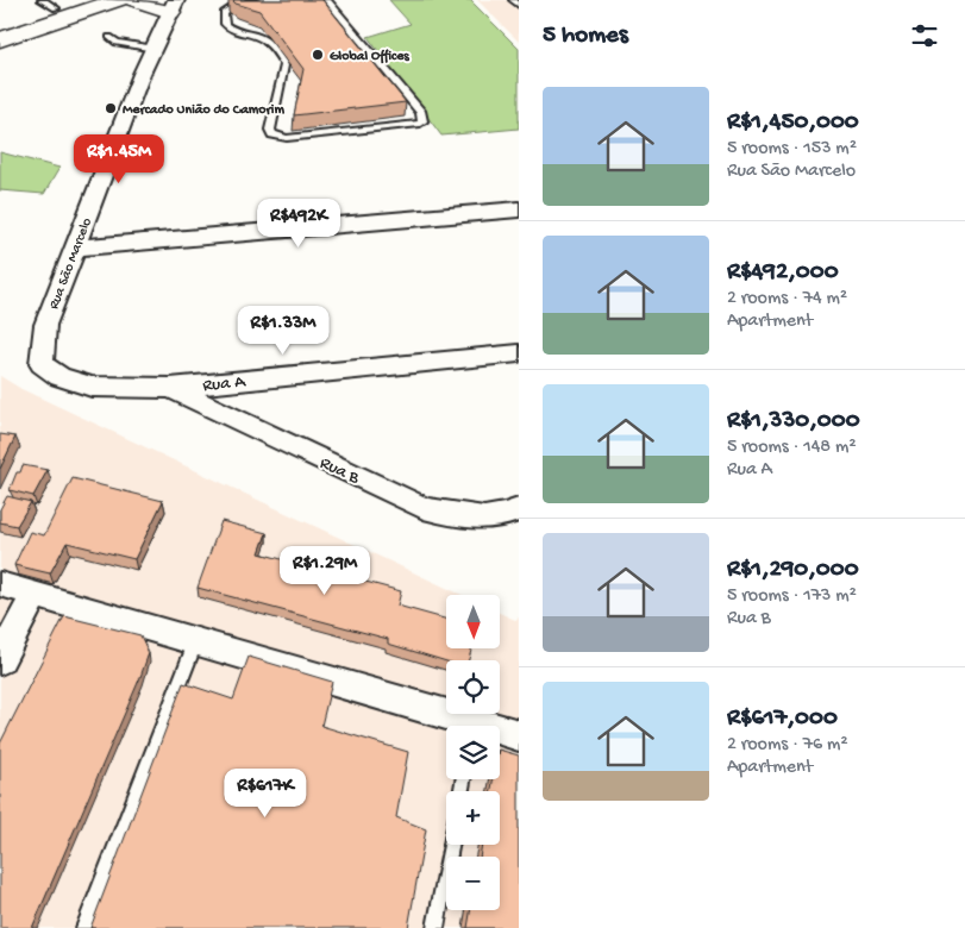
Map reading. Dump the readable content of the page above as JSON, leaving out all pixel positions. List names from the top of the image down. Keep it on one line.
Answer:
{"streets":{"street":["Rua São Marcelo","Rua A","Rua B"]},"crossings":[["Rua São Marcelo","Rua A"],["Rua A","Rua B"]],"places":["Global Offices","Mercado União do Camorim"],"north":"bottom","page":{"heading":"5 homes","list":[{"name":"R$1,450,000","note":"5 rooms · 153 m² · Rua São Marcelo"},{"name":"R$492,000","note":"2 rooms · 74 m² · Apartment"},{"name":"R$1,330,000","note":"5 rooms · 148 m² · Rua A"},{"name":"R$1,290,000","note":"5 rooms · 173 m² · Rua B"},{"name":"R$617,000","note":"2 rooms · 76 m² · Apartment"}],"price":["R$1.45M","R$492K","R$1.33M","R$1.29M","R$617K"],"map_buttons":["+","−"]}}
